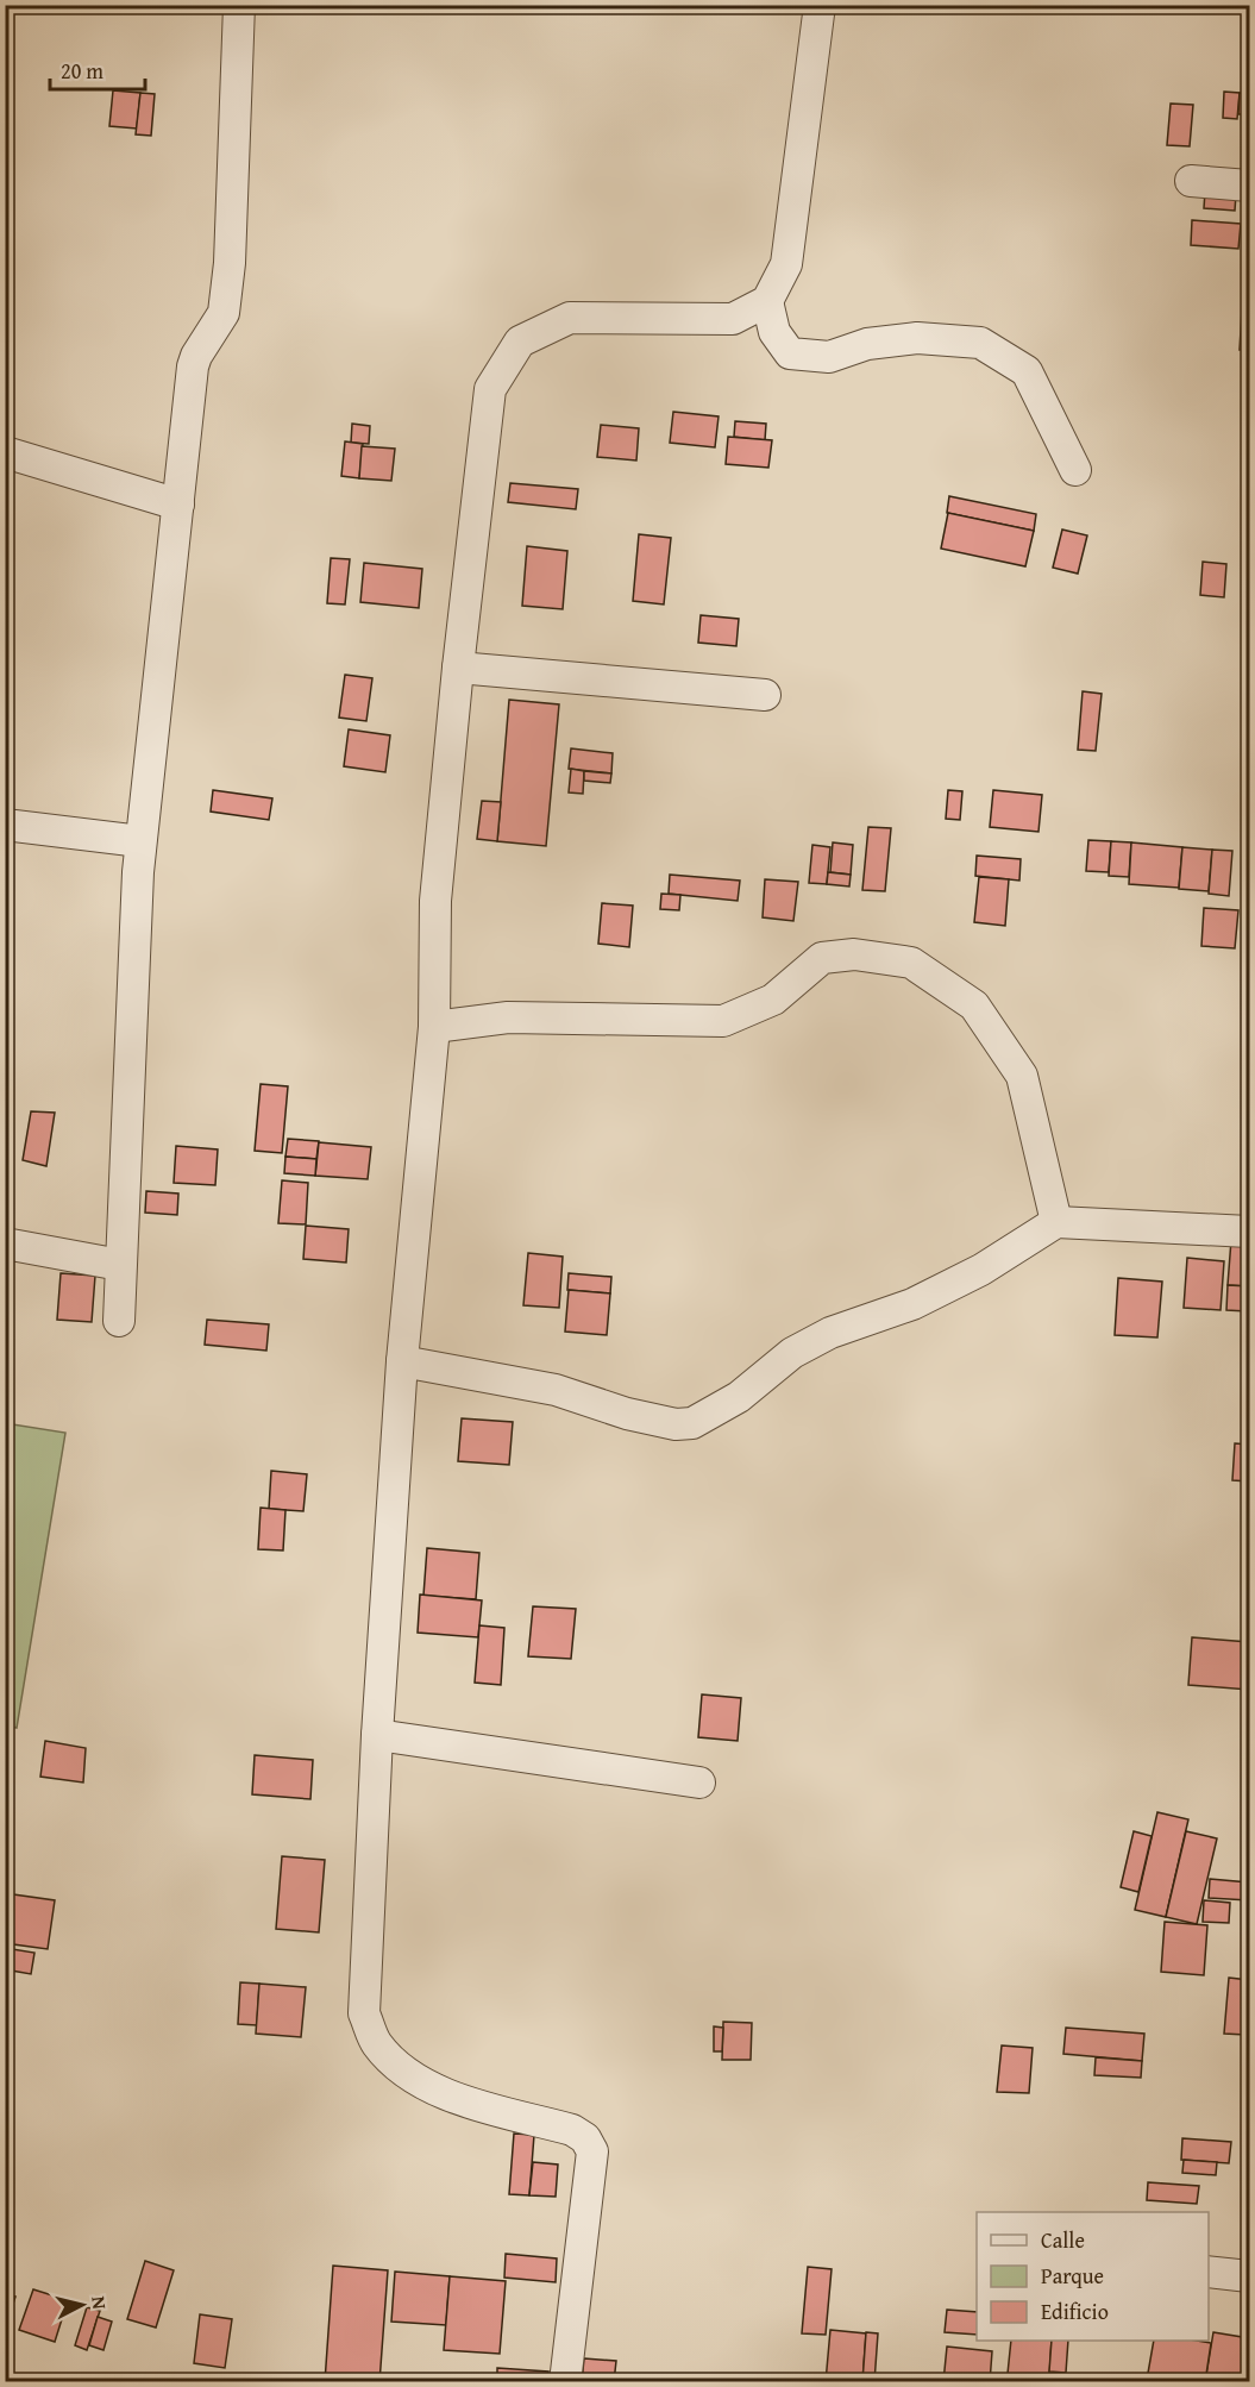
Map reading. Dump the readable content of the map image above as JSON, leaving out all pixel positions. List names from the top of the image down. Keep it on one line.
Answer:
{"legend":["Calle","Parque","Edificio"],"scale_bar":"20 m","north":"right"}
